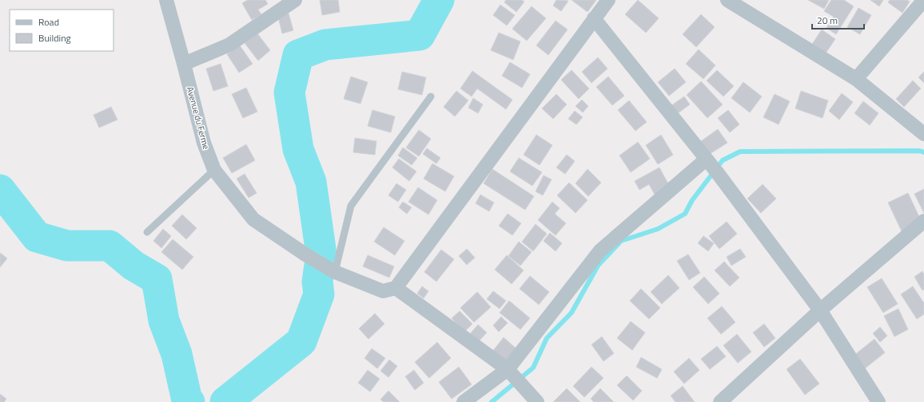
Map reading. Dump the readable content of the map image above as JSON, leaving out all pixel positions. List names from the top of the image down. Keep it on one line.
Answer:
{"streets":{"street":["Avenue du Ferme"]},"legend":["Road","Building"],"scale_bar":"20 m"}
